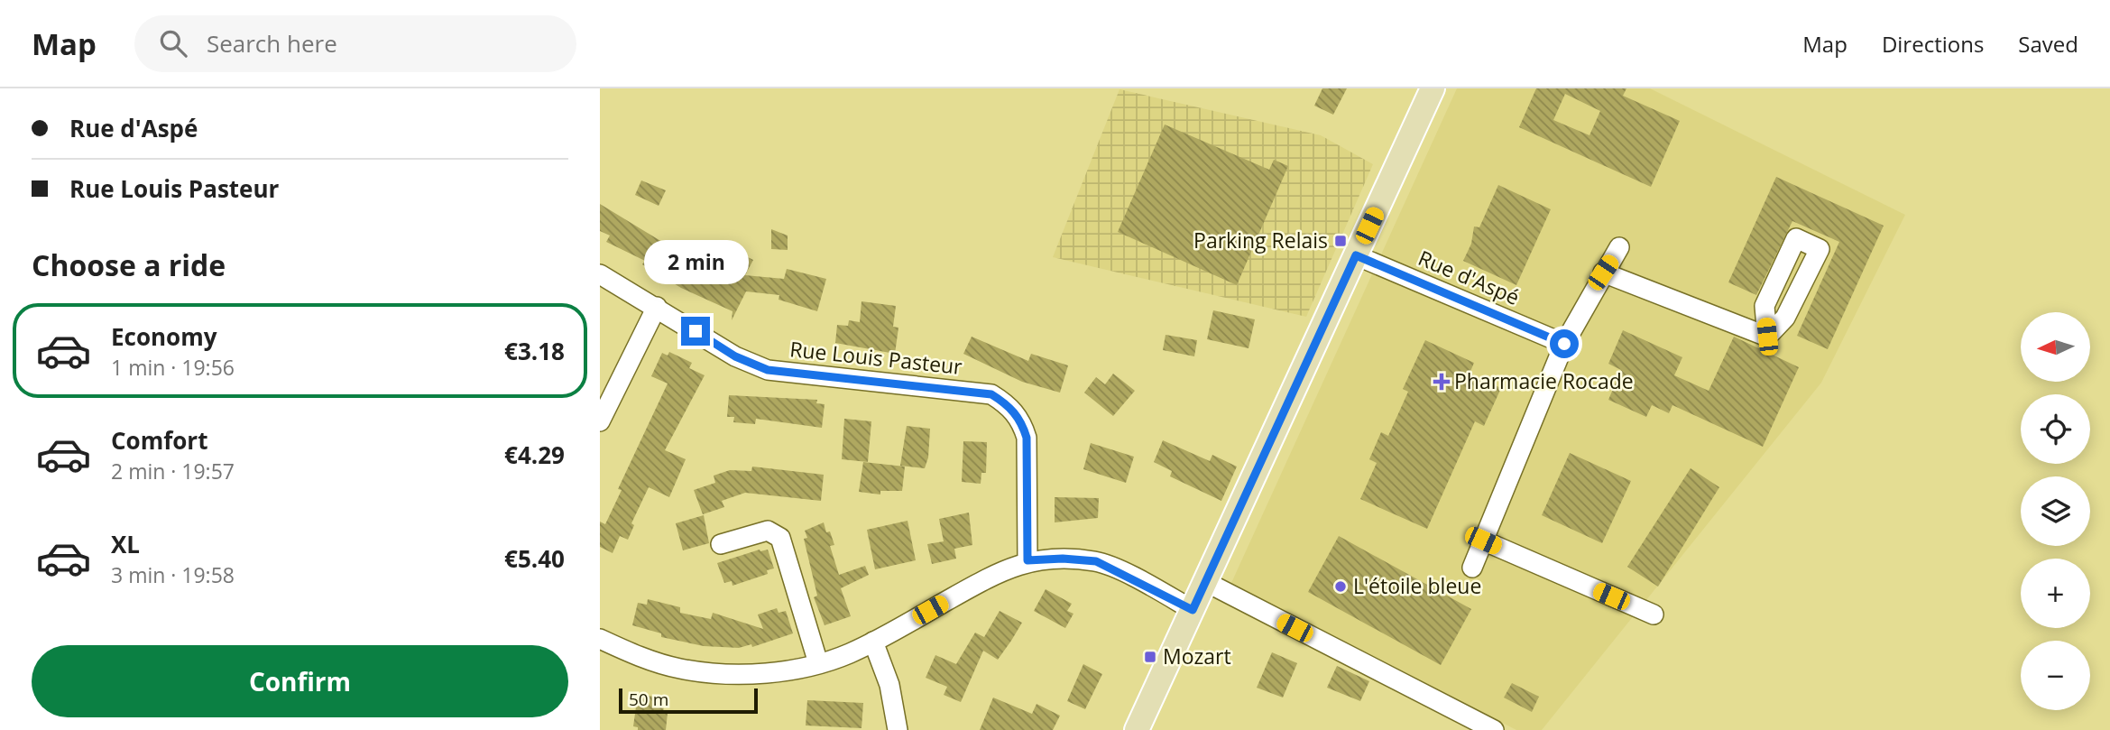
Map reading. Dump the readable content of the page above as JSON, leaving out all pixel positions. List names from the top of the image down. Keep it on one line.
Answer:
{"streets":{"street":["Rue d'Aspé","Rue Louis Pasteur"]},"places":{"transit":["Parking Relais","Mozart"],"health":["Pharmacie Rocade"],"other":["L'étoile bleue"]},"scale_bar":"50 m","north":"left","page":{"header":"Map","search":"Search here","nav":["Map","Directions","Saved"],"banner":["Rue d'Aspé","Rue Louis Pasteur"],"heading":"Choose a ride","bubble":"2 min","list":[{"name":"Economy","note":"1 min · 19:56","value":"€3.18"},{"name":"Comfort","note":"2 min · 19:57","value":"€4.29"},{"name":"XL","note":"3 min · 19:58","value":"€5.40"}],"map_buttons":["+","−"],"buttons":"Confirm","scale":"50 m"}}
